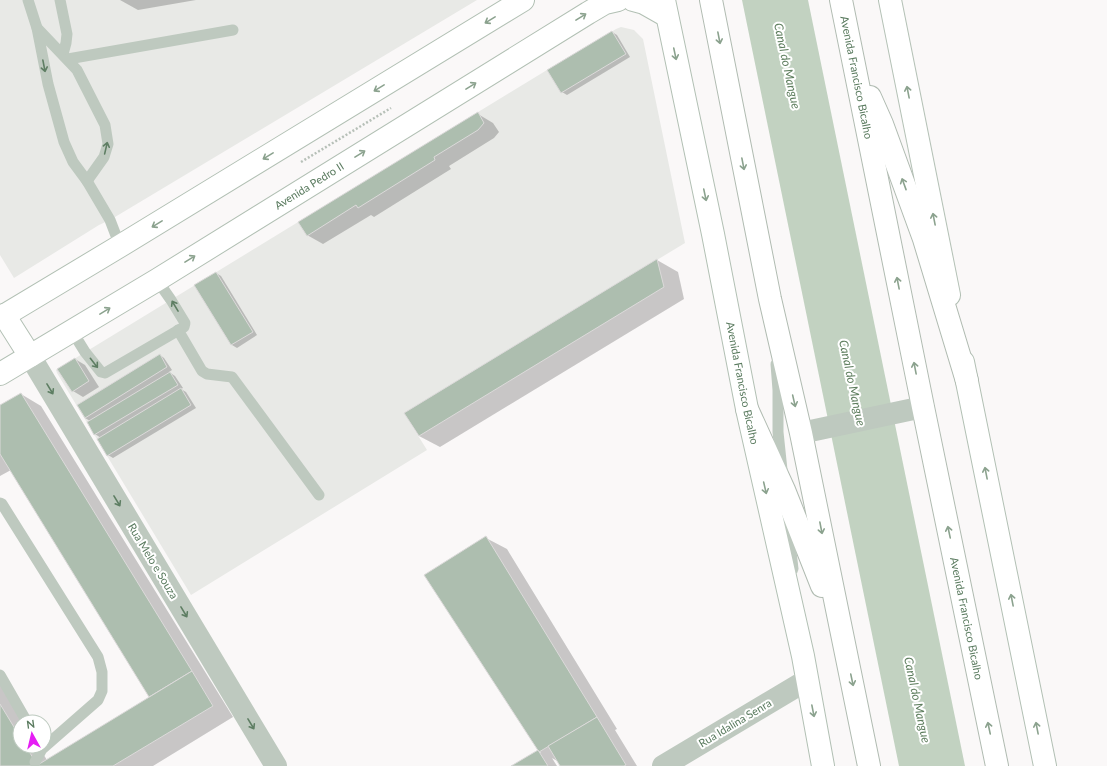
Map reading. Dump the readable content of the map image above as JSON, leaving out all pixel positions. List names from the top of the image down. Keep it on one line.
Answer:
{"streets":{"main road":["Avenida Francisco Bicalho","Avenida Pedro II"],"street":["Rua Melo e Souza","Rua Idalina Senra"]},"crossings":[["Avenida Francisco Bicalho","Rua Idalina Senra"],["Avenida Pedro II","Rua Melo e Souza"]],"one_way":["Rua Melo e Souza"],"water":["Canal do Mangue"],"north":"top"}
